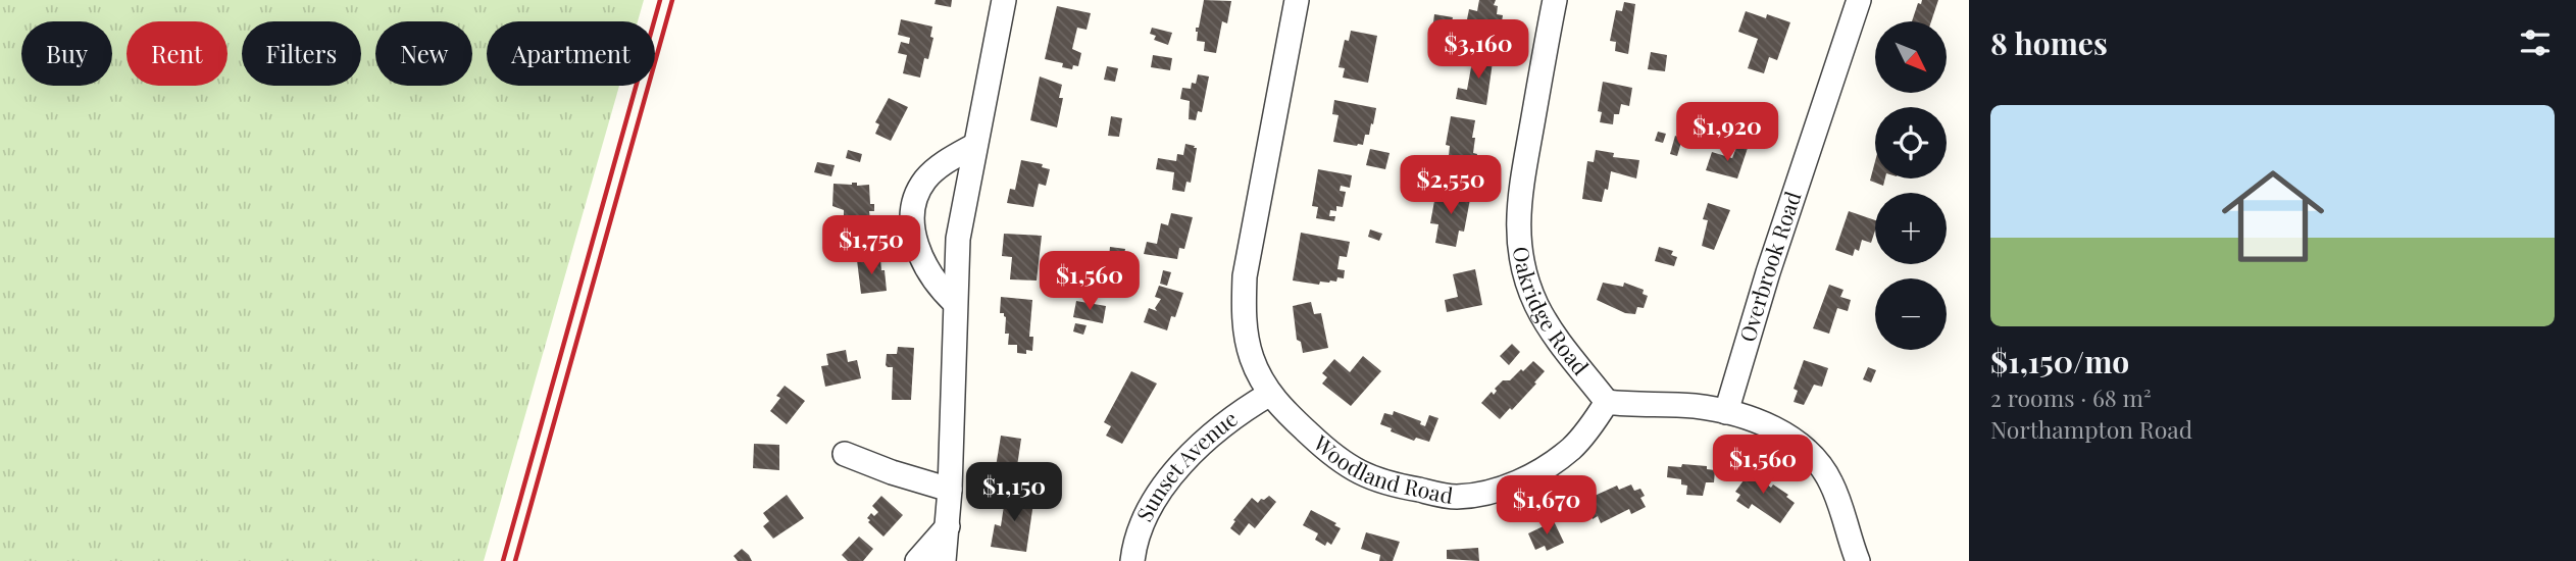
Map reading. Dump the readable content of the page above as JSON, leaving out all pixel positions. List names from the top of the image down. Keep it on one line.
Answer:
{"streets":{"street":["Overbrook Road","Oakridge Road","Woodland Road","Sunset Avenue"]},"crossings":[["Oakridge Road","Woodland Road"],["Woodland Road","Sunset Avenue"]],"north":"bottom right","page":{"heading":"8 homes","price":["$3,160","$1,920","$2,550","$1,750","$1,560","$1,560","$1,150","$1,670"],"map_buttons":["+","−"],"chip":["Buy","Rent","Filters","New","Apartment"],"list":[{"name":"$1,150/mo","note":"2 rooms · 68 m² · Northampton Road"}]}}
